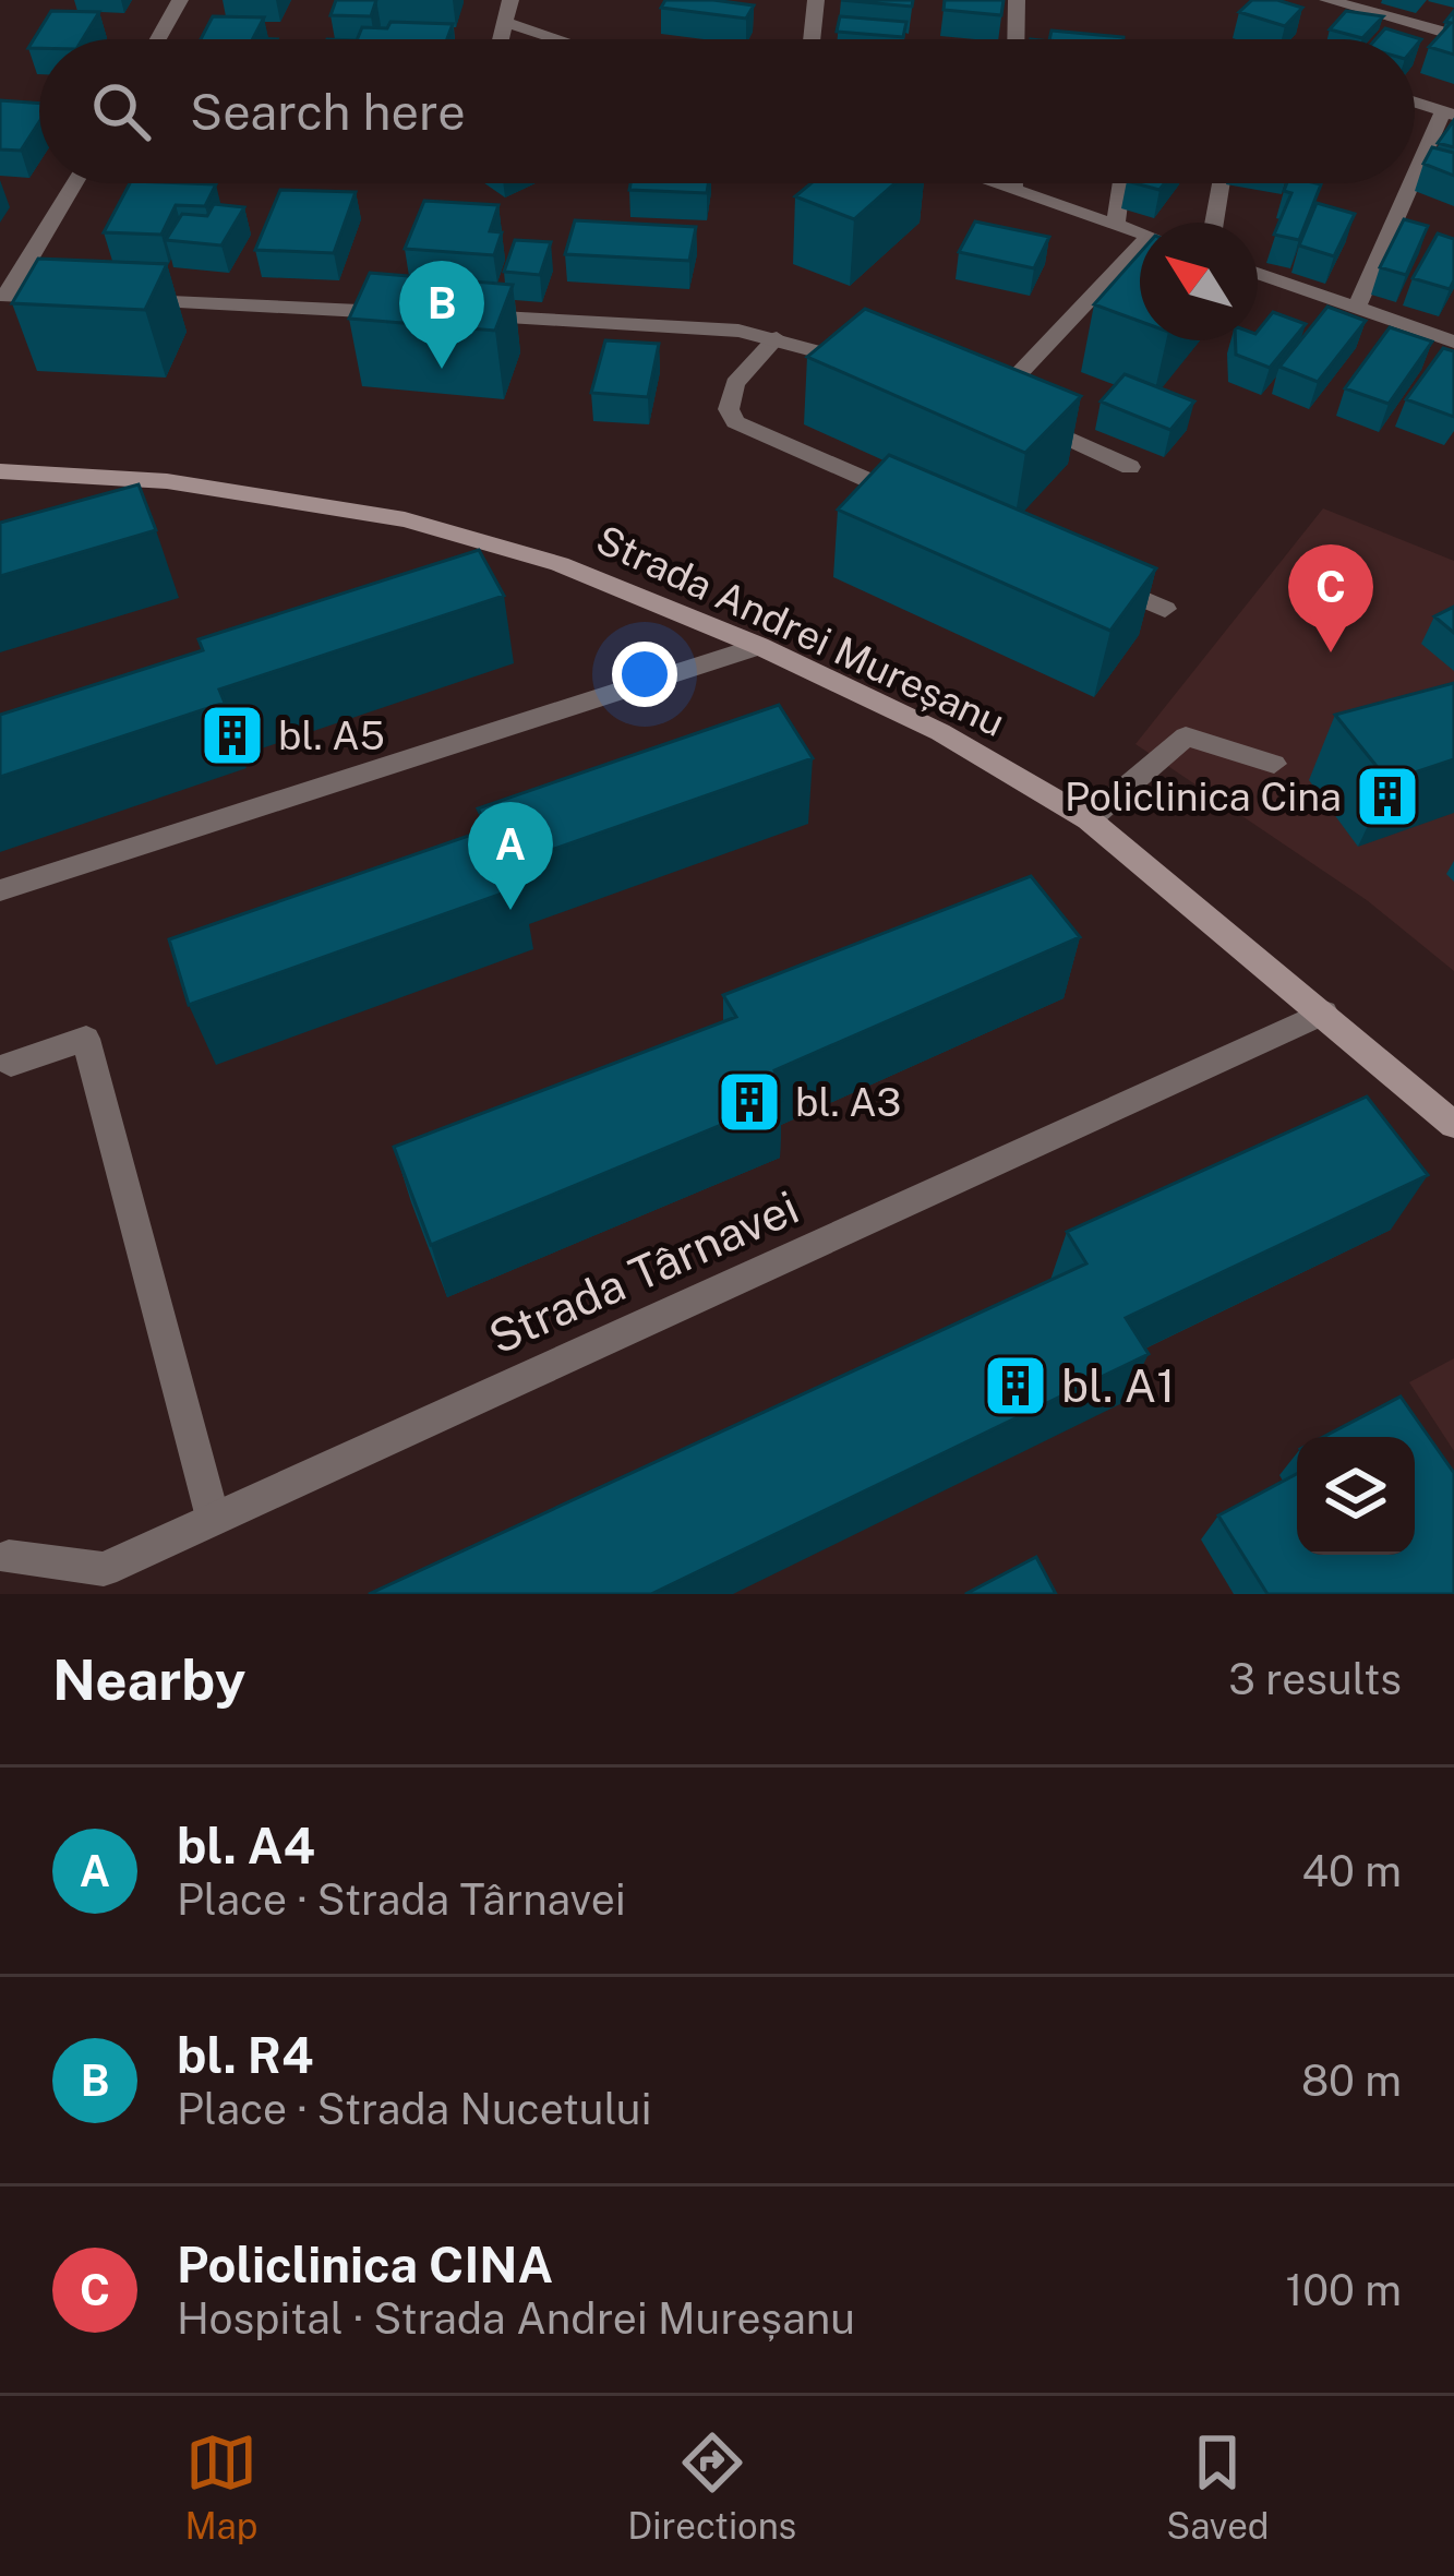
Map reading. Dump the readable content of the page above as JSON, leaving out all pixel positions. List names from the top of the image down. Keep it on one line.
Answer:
{"streets":{"street":["Strada Andrei Mureșanu","Strada Târnavei"]},"crossings":[["Strada Andrei Mureșanu","Strada Târnavei"]],"places":{"building":["bl. A5","Policlinica Cina","bl. A3","bl. A1"]},"north":"top left","page":{"search":"Search here","pins":["B","C","A"],"heading":["Nearby","3 results"],"list":[{"mark":"A","name":"bl. A4","note":"Place · Strada Târnavei","value":"40 m"},{"mark":"B","name":"bl. R4","note":"Place · Strada Nucetului","value":"80 m"},{"mark":"C","name":"Policlinica CINA","note":"Hospital · Strada Andrei Mureșanu","value":"100 m"}],"nav":["Map","Directions","Saved"]}}
